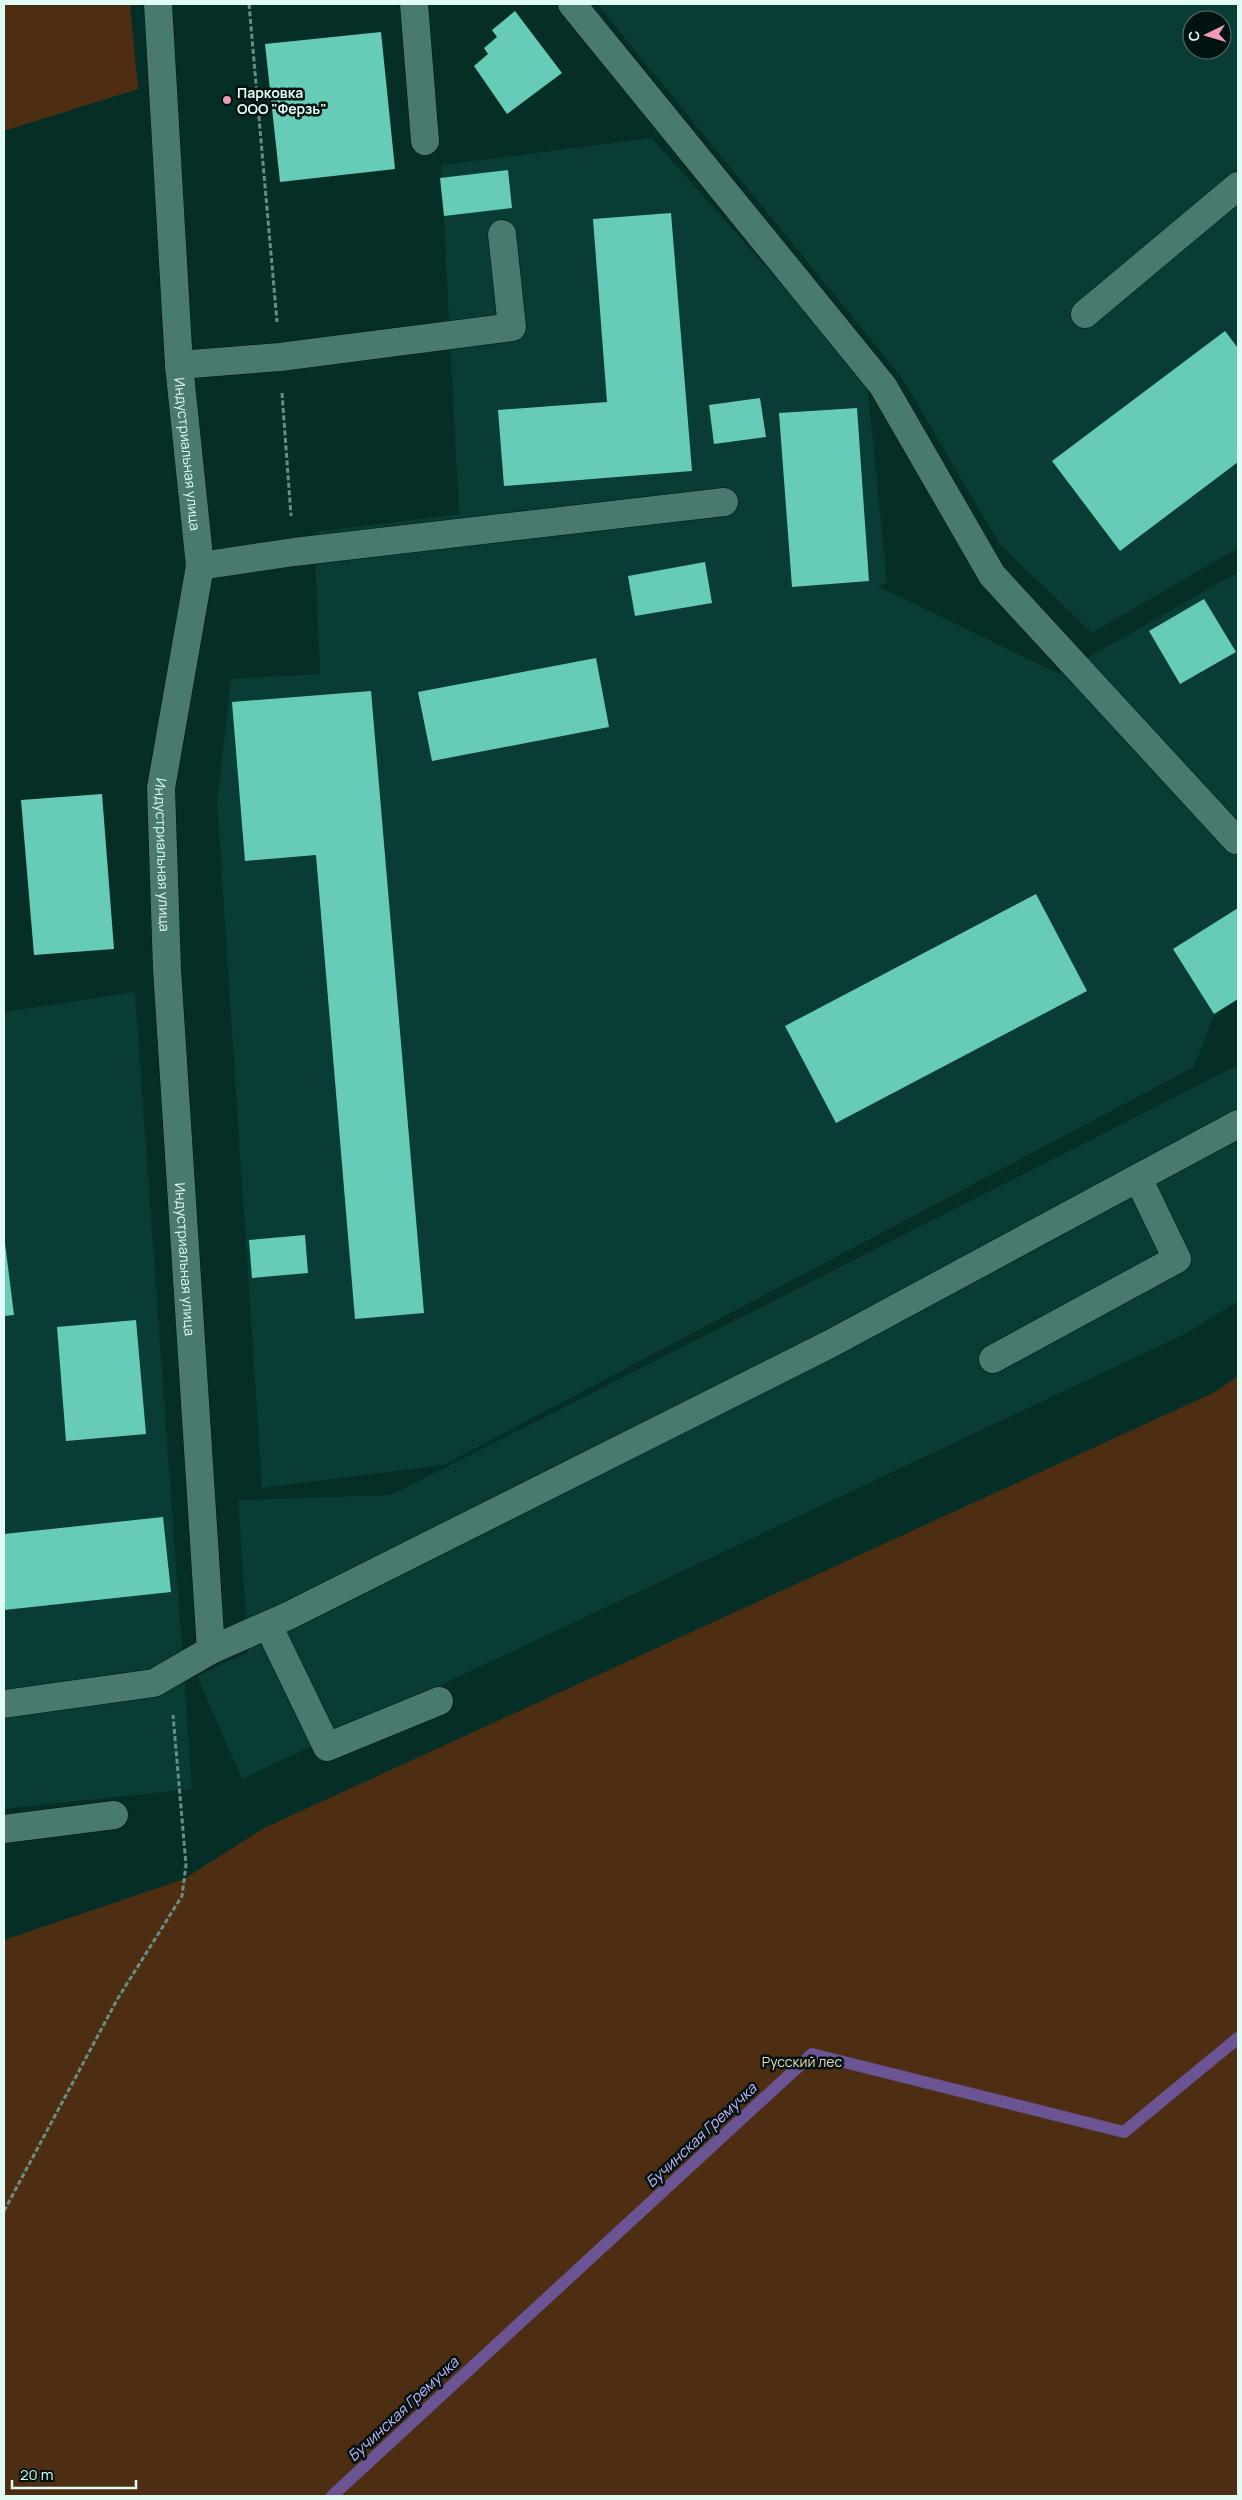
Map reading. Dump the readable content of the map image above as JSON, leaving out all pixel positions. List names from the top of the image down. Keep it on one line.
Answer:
{"streets":{"street":["Индустриальная улица"]},"water":["Бучинская Гремучка"],"parks":["Русский лес"],"places":["Парковка ООО \"Ферзь\""],"scale_bar":"20 m","north":"left"}
